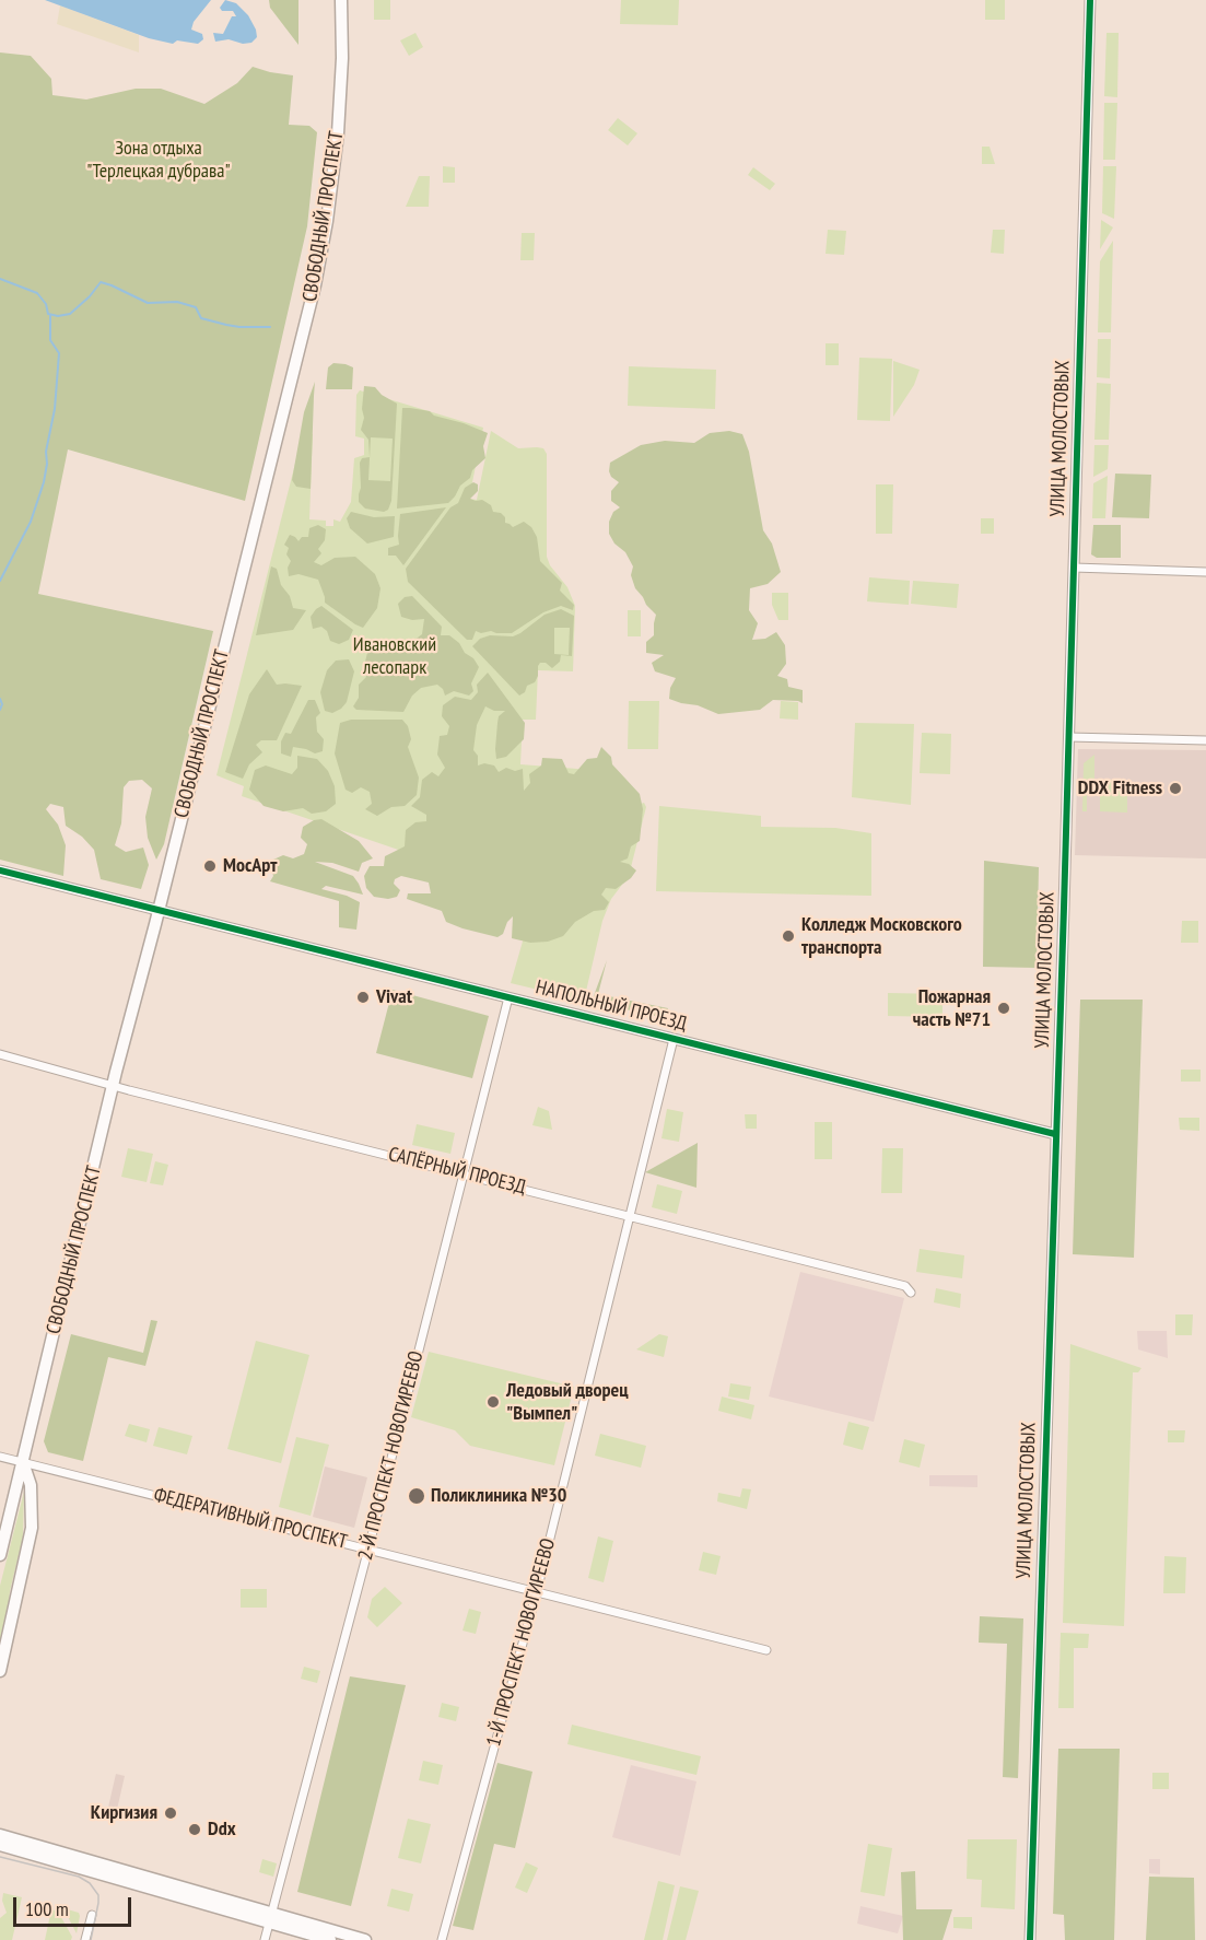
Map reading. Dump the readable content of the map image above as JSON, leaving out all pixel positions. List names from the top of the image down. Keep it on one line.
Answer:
{"streets":{"main road":["СВОБОДНЫЙ ПРОСПЕКТ"],"street":["УЛИЦА МОЛОСТОВЫХ","НАПОЛЬНЫЙ ПРОЕЗД","САПЁРНЫЙ ПРОЕЗД","2-Й ПРОСПЕКТ НОВОГИРЕЕВО","ФЕДЕРАТИВНЫЙ ПРОСПЕКТ","1-Й ПРОСПЕКТ НОВОГИРЕЕВО"]},"crossings":[["СВОБОДНЫЙ ПРОСПЕКТ","НАПОЛЬНЫЙ ПРОЕЗД"],["СВОБОДНЫЙ ПРОСПЕКТ","САПЁРНЫЙ ПРОЕЗД"],["СВОБОДНЫЙ ПРОСПЕКТ","ФЕДЕРАТИВНЫЙ ПРОСПЕКТ"],["УЛИЦА МОЛОСТОВЫХ","НАПОЛЬНЫЙ ПРОЕЗД"],["НАПОЛЬНЫЙ ПРОЕЗД","2-Й ПРОСПЕКТ НОВОГИРЕЕВО"],["НАПОЛЬНЫЙ ПРОЕЗД","1-Й ПРОСПЕКТ НОВОГИРЕЕВО"],["САПЁРНЫЙ ПРОЕЗД","2-Й ПРОСПЕКТ НОВОГИРЕЕВО"],["САПЁРНЫЙ ПРОЕЗД","1-Й ПРОСПЕКТ НОВОГИРЕЕВО"],["2-Й ПРОСПЕКТ НОВОГИРЕЕВО","ФЕДЕРАТИВНЫЙ ПРОСПЕКТ"],["ФЕДЕРАТИВНЫЙ ПРОСПЕКТ","1-Й ПРОСПЕКТ НОВОГИРЕЕВО"]],"parks":["Зона отдыха \"Терлецкая дубрава\"","Ивановский лесопарк"],"places":["DDX Fitness","МосАрт","Колледж Московского транспорта","Vivat","Пожарная часть №71","Ледовый дворец \"Вымпел\"","Поликлиника №30","Киргизия","Ddx"],"scale_bar":"100 m"}
